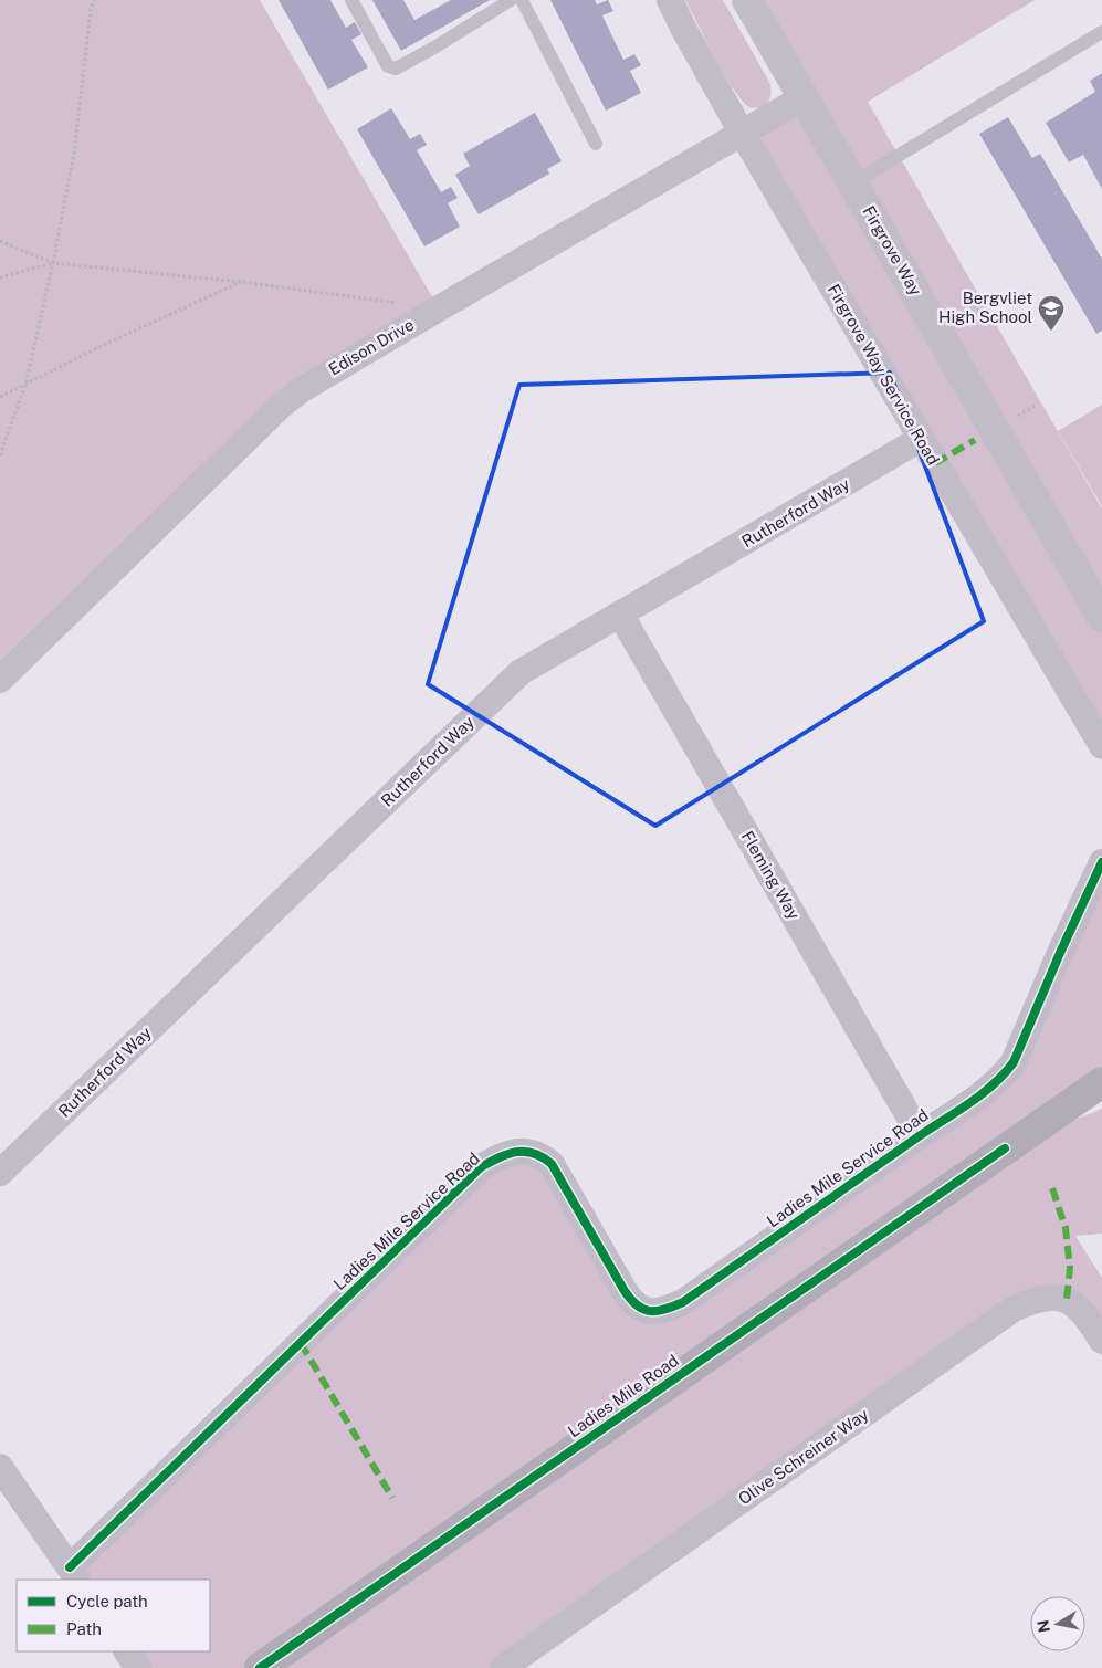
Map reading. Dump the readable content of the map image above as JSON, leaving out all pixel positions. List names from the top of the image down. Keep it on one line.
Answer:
{"streets":{"main road":["Ladies Mile Road"],"street":["Firgrove Way","Edison Drive","Firgrove Way Service Road","Rutherford Way","Fleming Way","Ladies Mile Service Road","Olive Schreiner Way"]},"crossings":[["Firgrove Way","Edison Drive"],["Edison Drive","Firgrove Way Service Road"],["Firgrove Way Service Road","Rutherford Way"],["Rutherford Way","Fleming Way"],["Fleming Way","Ladies Mile Service Road"]],"places":{"school or university":["Bergvliet High School"]},"legend":["Cycle path","Path"],"north":"left"}
